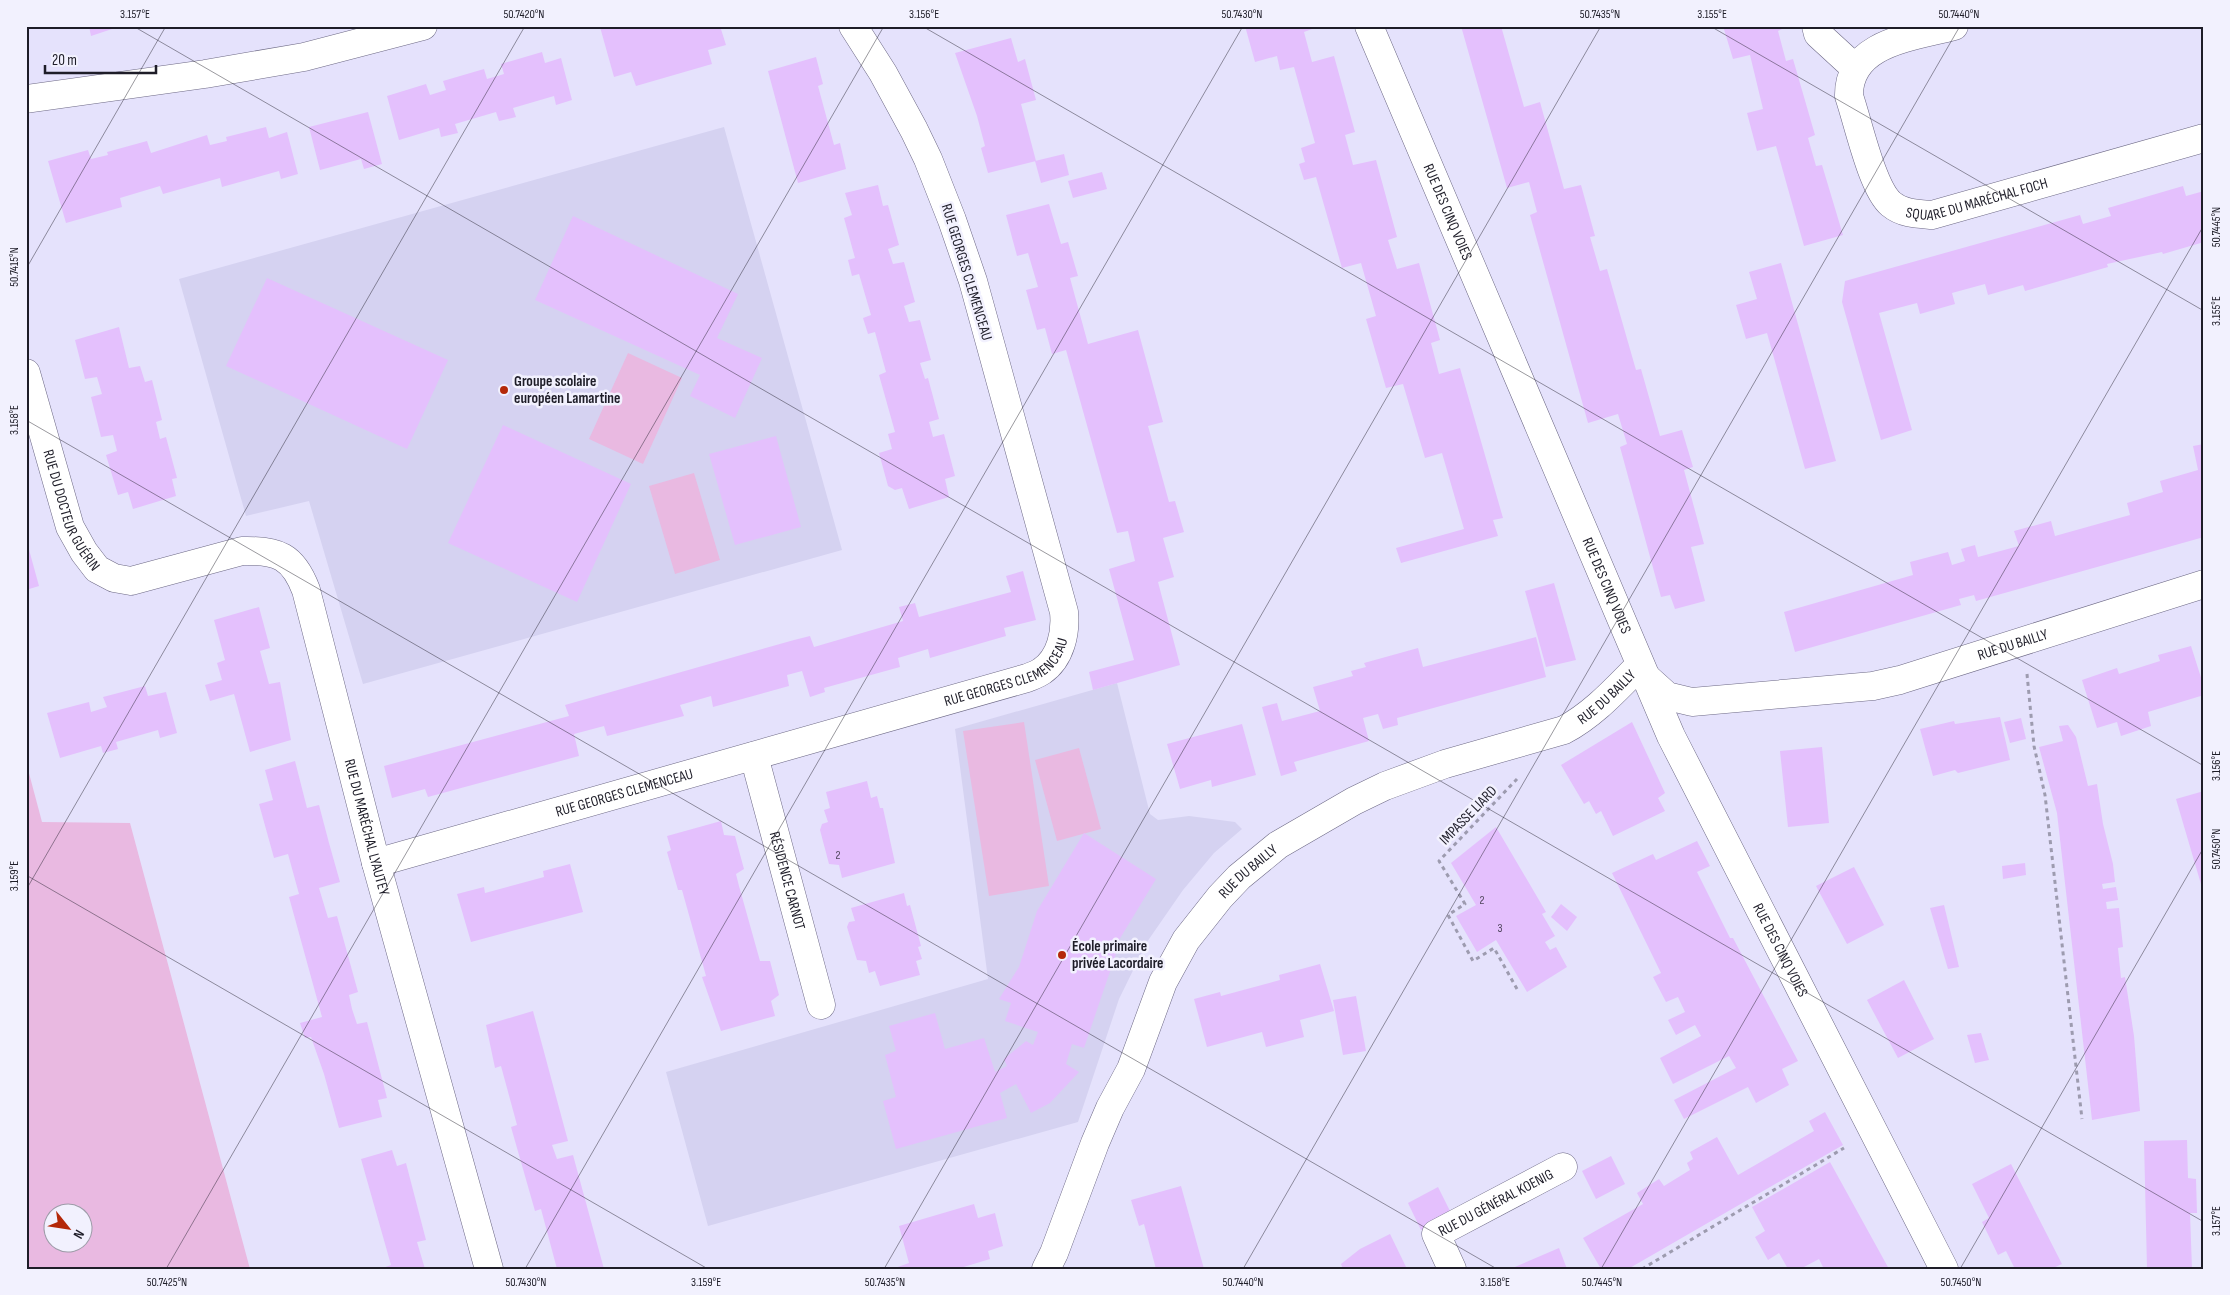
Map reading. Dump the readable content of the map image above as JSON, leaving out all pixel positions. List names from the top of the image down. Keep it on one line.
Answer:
{"streets":{"street":["SQUARE DU MARÉCHAL FOCH","RUE DES CINQ VOIES","RUE GEORGES CLEMENCEAU","RUE DU DOCTEUR GUÉRIN","RUE DU BAILLY","RUE DU MARÉCHAL LYAUTEY","RÉSIDENCE CARNOT","RUE DU GÉNÉRAL KOENIG"],"path":["IMPASSE LIARD"]},"crossings":[["RUE DES CINQ VOIES","RUE DU BAILLY"],["RUE GEORGES CLEMENCEAU","RUE DU MARÉCHAL LYAUTEY"],["RUE GEORGES CLEMENCEAU","RÉSIDENCE CARNOT"],["RUE DU DOCTEUR GUÉRIN","RUE DU MARÉCHAL LYAUTEY"]],"places":["Groupe scolaire européen Lamartine","École primaire privée Lacordaire"],"house_numbers":["2","2","3"],"scale_bar":"20 m","north":"bottom right","coordinates":["3.157°E","50.7420°N","3.156°E","50.7430°N","50.7435°N","3.155°E","50.7440°N","50.7445°N","50.7415°N","3.158°E","50.7450°N","3.159°E","50.7425°N"]}
